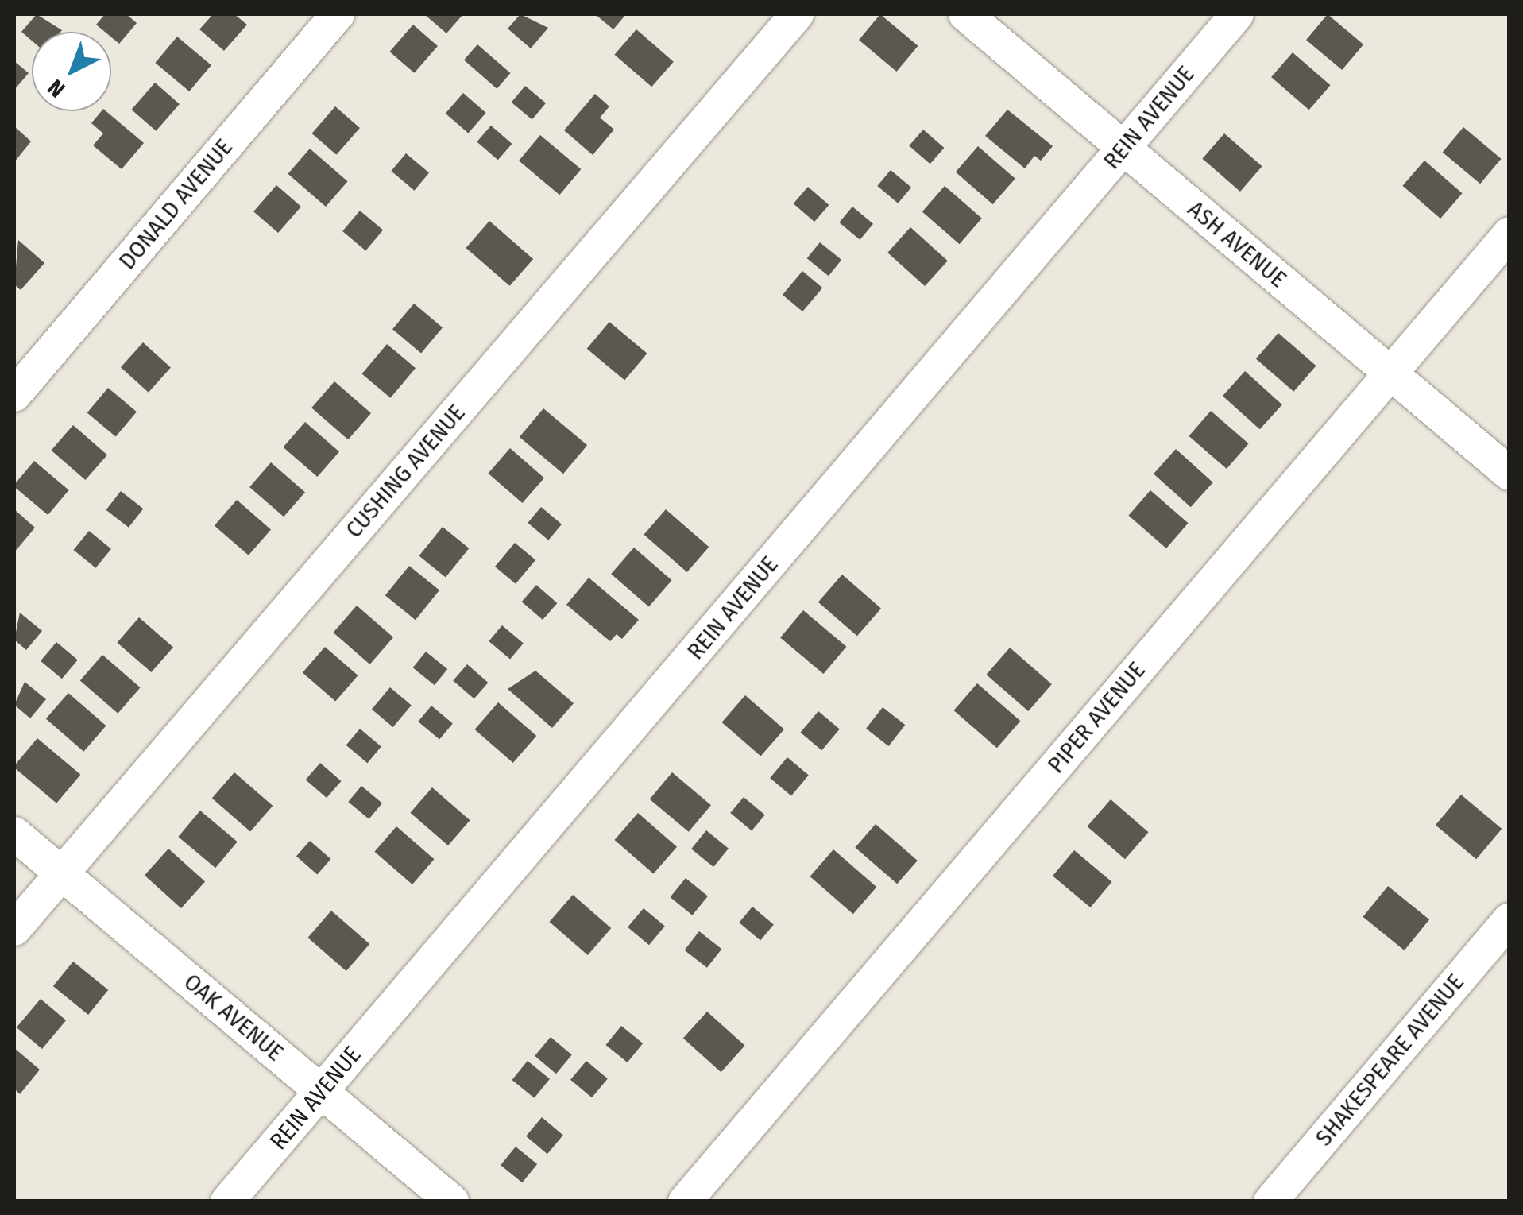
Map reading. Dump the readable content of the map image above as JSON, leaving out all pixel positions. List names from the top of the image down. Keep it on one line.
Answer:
{"streets":{"street":["REIN AVENUE","DONALD AVENUE","ASH AVENUE","CUSHING AVENUE","PIPER AVENUE","OAK AVENUE","SHAKESPEARE AVENUE"]},"crossings":[["REIN AVENUE","ASH AVENUE"],["REIN AVENUE","OAK AVENUE"],["ASH AVENUE","PIPER AVENUE"],["CUSHING AVENUE","OAK AVENUE"]],"north":"bottom left"}
